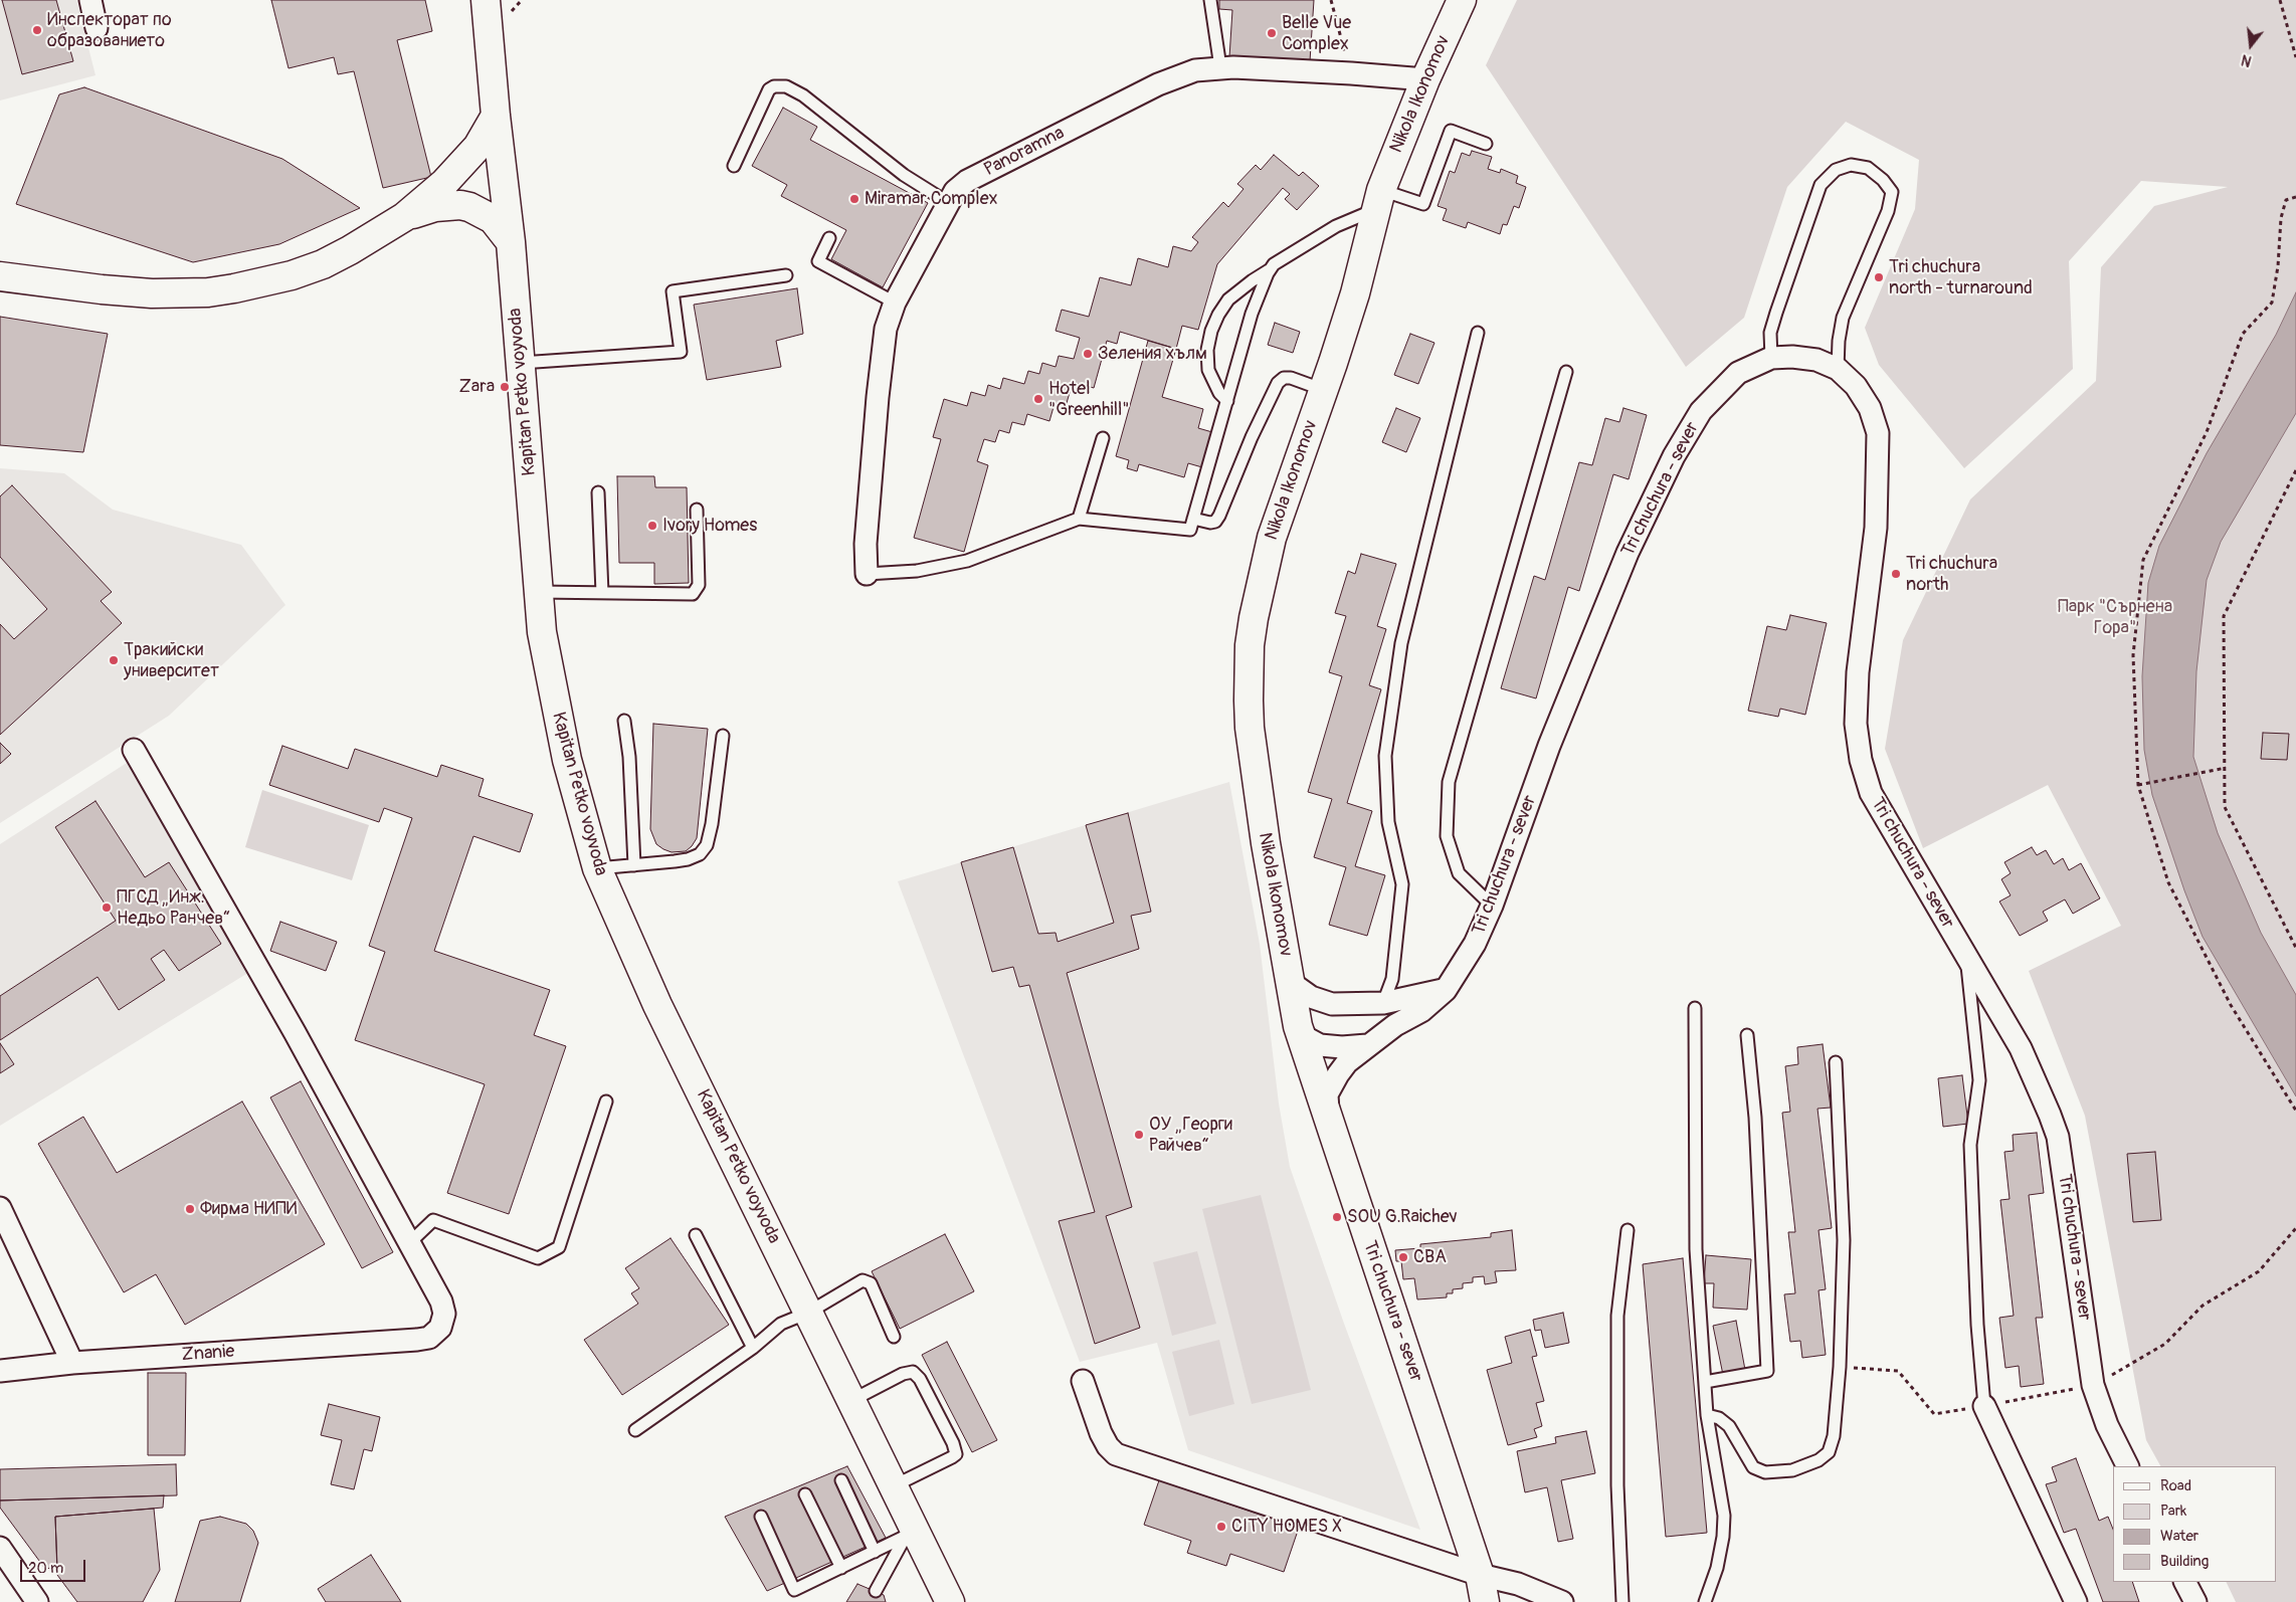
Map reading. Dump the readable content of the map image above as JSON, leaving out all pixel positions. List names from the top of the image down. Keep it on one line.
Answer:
{"streets":{"street":["Nikola Ikonomov","Panoramna","Kapitan Petko voyvoda","Tri chuchura - sever","Znanie"]},"crossings":[["Nikola Ikonomov","Panoramna"],["Nikola Ikonomov","Tri chuchura - sever"]],"parks":["Парк \"Сърнена Гора\""],"places":["Инспекторат по образованието","Belle Vue Complex","Miramar Complex","Tri chuchura north - turnaround","Зеления хълм","Zara","Hotel \"Greenhill\"","Ivory Homes","Tri chuchura north","Тракийски университет","ПГСД „Инж. Недьо Ранчев“","ОУ „Георги Райчев“","Фирма НИПИ","SOU G.Raichev","CBA","CITY HOMES X"],"legend":["Road","Park","Water","Building"],"scale_bar":"20 m","north":"bottom"}
